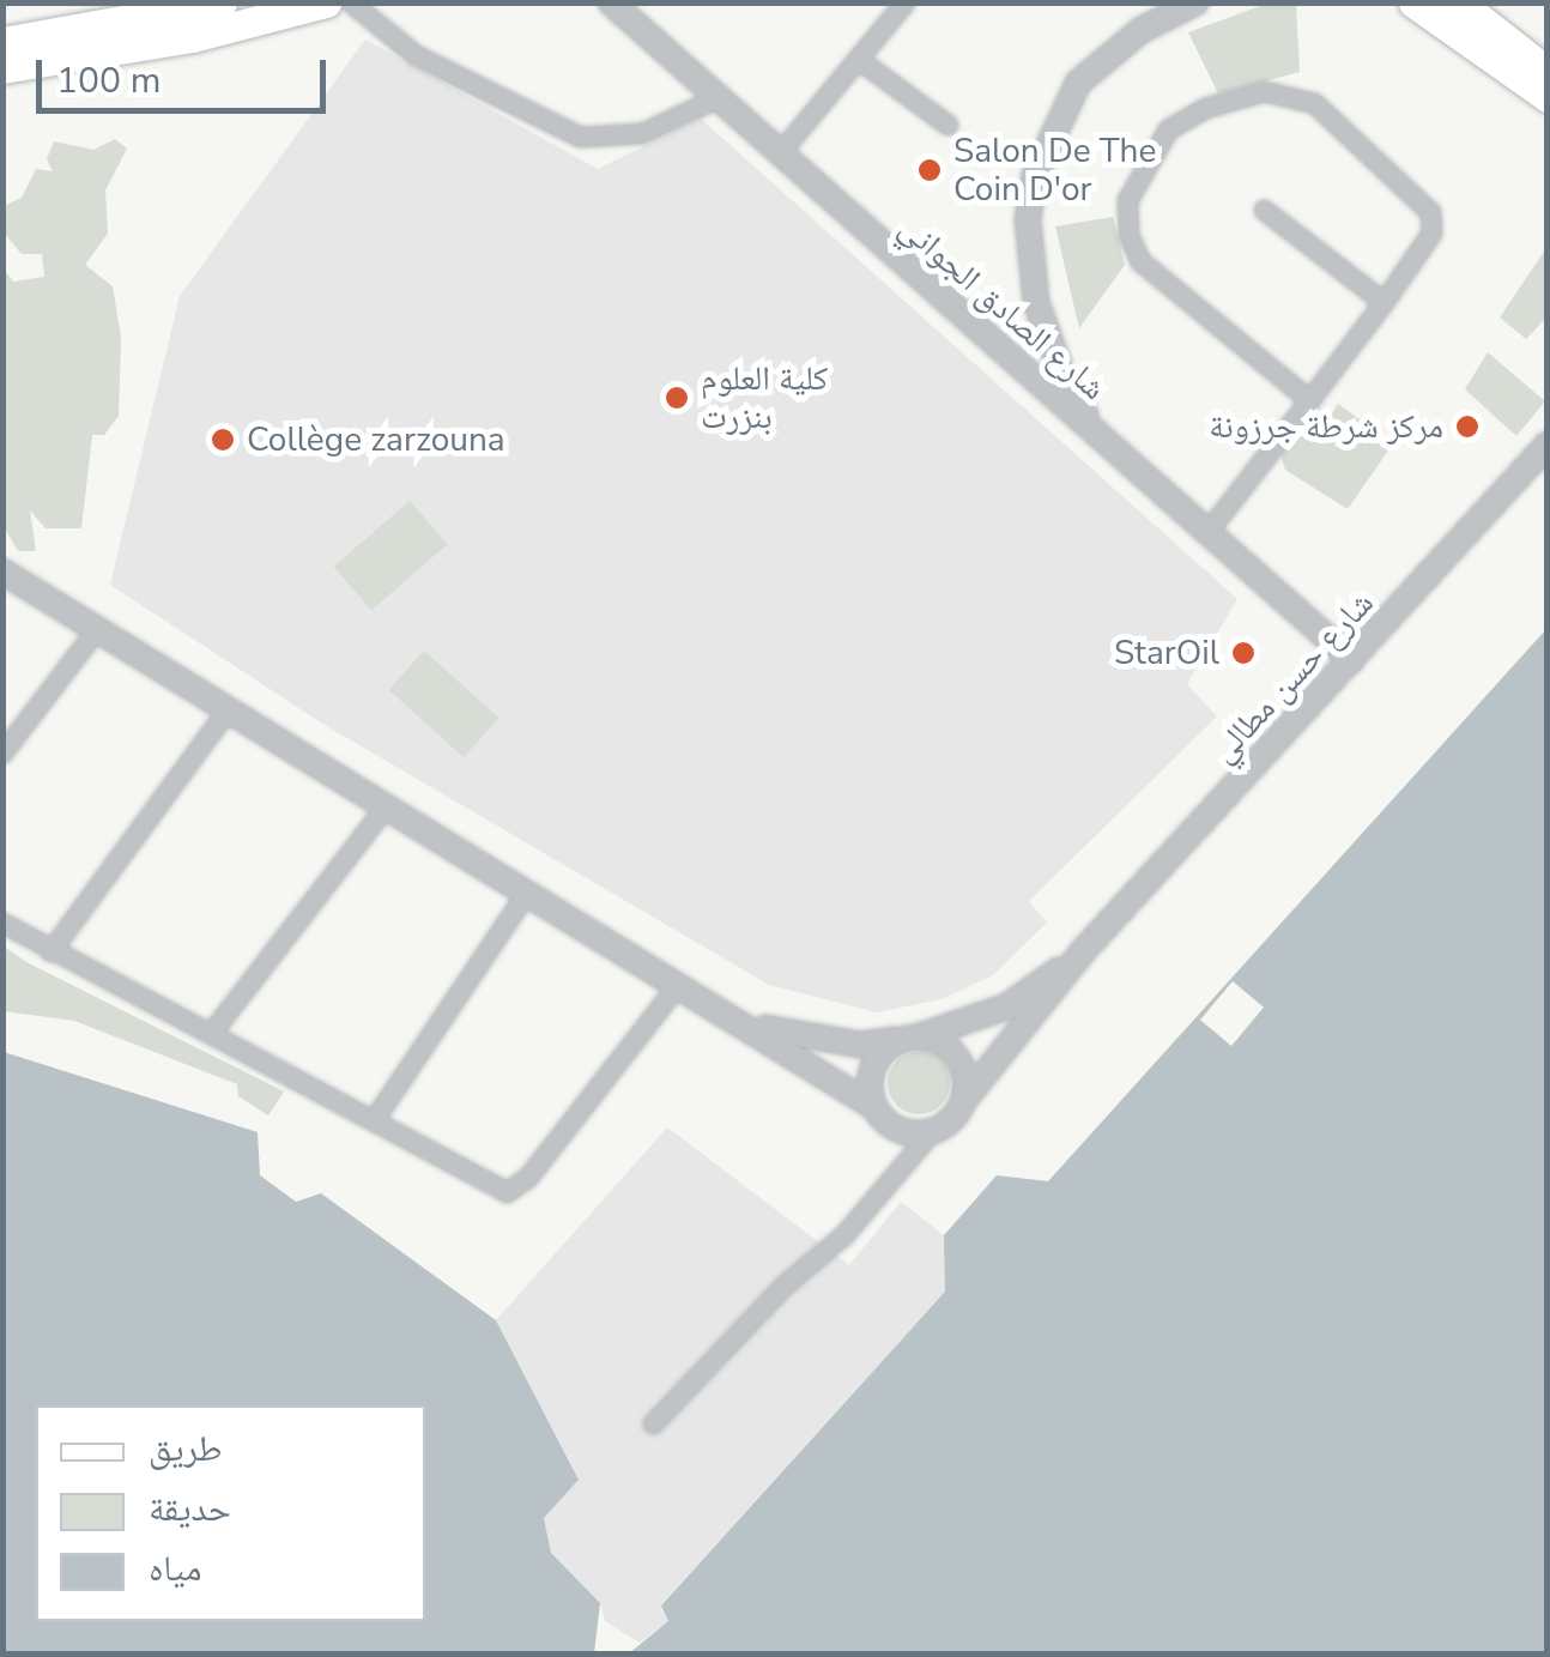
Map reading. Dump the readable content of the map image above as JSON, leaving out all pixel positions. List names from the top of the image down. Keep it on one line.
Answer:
{"streets":{"street":["شارع الصادق الجواني","شارع حسن مطالي"]},"crossings":[["شارع الصادق الجواني","شارع حسن مطالي"]],"places":["Salon De The Coin D'or","كلية العلوم بنزرت","مركز شرطة جرزونة","Collège zarzouna","StarOil"],"legend":["طريق","حديقة","مياه"],"scale_bar":"100 m"}
